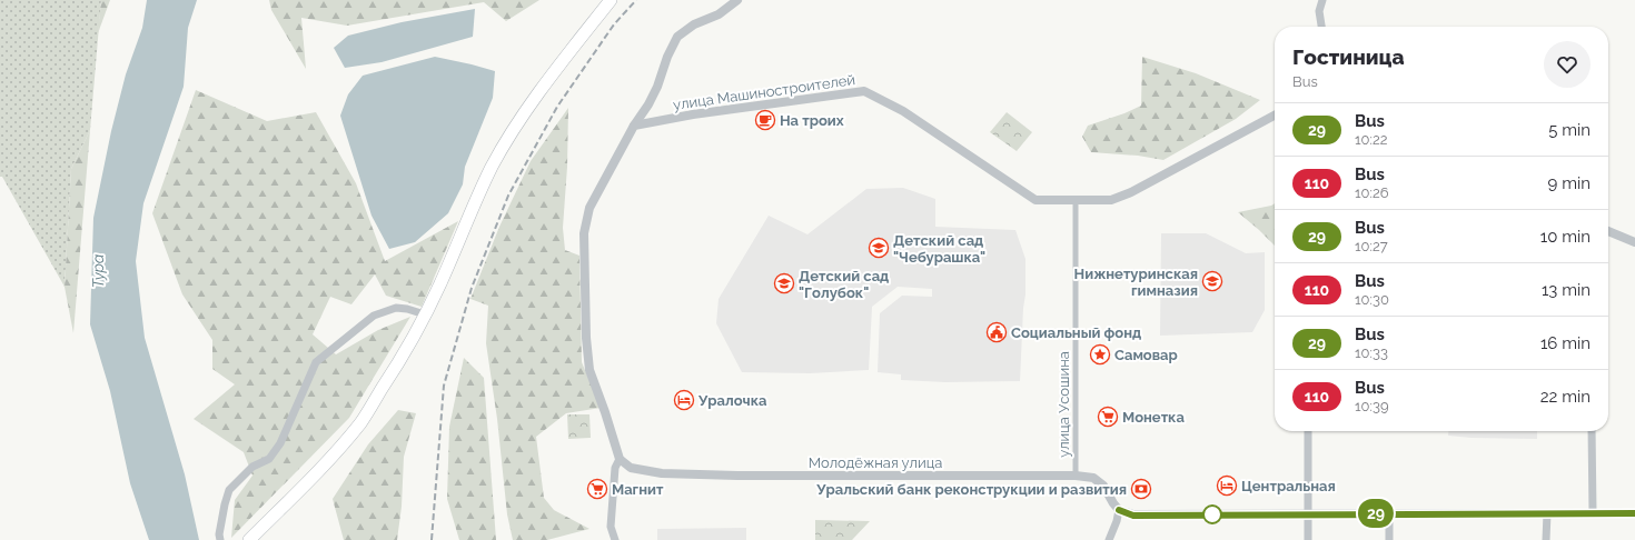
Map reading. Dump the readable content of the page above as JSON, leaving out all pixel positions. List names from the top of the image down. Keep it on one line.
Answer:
{"streets":{"street":["улица Машиностроителей","улица Усошина","Молодёжная улица"]},"crossings":[["улица Машиностроителей","улица Усошина"],["улица Усошина","Молодёжная улица"]],"water":["Тура"],"places":{"cafe":["На троих"],"school or university":["Детский сад \"Чебурашка\"","Нижнетуринская гимназия","Детский сад \"Голубок\""],"public building":["Социальный фонд"],"place":["Самовар"],"hotel":["Уралочка","Центральная"],"supermarket":["Монетка","Магнит"],"bank":["Уральский банк реконструкции и развития"]},"lines":["bus line 29"],"page":{"on_map":"29","heading":["Гостиница","Bus"],"list":[{"mark":"29","name":"Bus","note":"10:22","value":"5 min"},{"mark":"110","name":"Bus","note":"10:26","value":"9 min"},{"mark":"29","name":"Bus","note":"10:27","value":"10 min"},{"mark":"110","name":"Bus","note":"10:30","value":"13 min"},{"mark":"29","name":"Bus","note":"10:33","value":"16 min"},{"mark":"110","name":"Bus","note":"10:39","value":"22 min"}]}}
